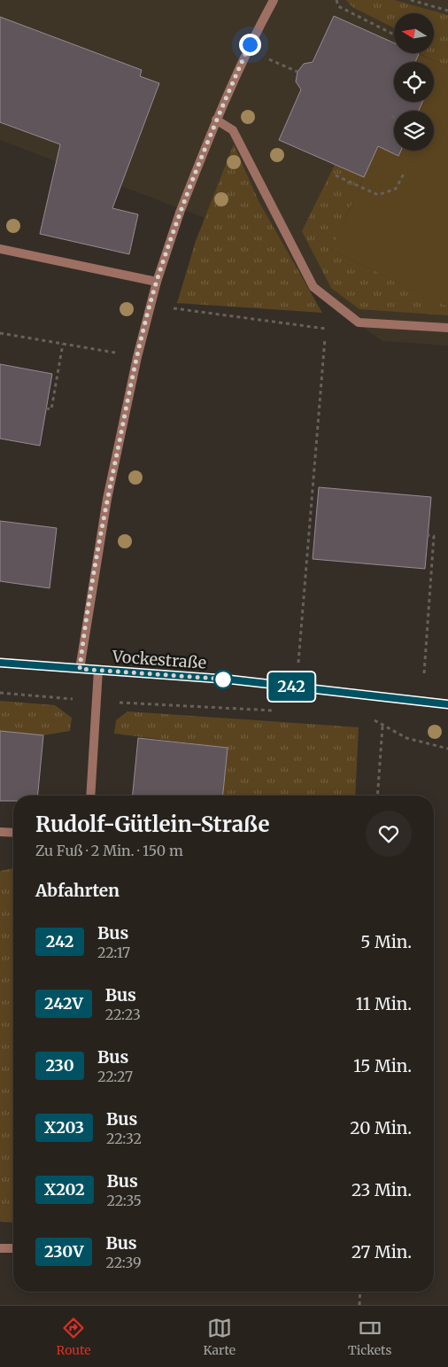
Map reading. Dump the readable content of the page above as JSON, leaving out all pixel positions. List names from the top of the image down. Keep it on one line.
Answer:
{"streets":{"main road":["Vockestraße"]},"lines":["bus line 242"],"north":"left","page":{"on_map":"242","heading":[["Rudolf-Gütlein-Straße","Zu Fuß · 2 Min. · 150 m"],"Abfahrten"],"list":[{"mark":"242","name":"Bus","note":"22:17","value":"5 Min."},{"mark":"242V","name":"Bus","note":"22:23","value":"11 Min."},{"mark":"230","name":"Bus","note":"22:27","value":"15 Min."},{"mark":"X203","name":"Bus","note":"22:32","value":"20 Min."},{"mark":"X202","name":"Bus","note":"22:35","value":"23 Min."},{"mark":"230V","name":"Bus","note":"22:39","value":"27 Min."}],"tabs":["Route","Karte","Tickets"]}}
